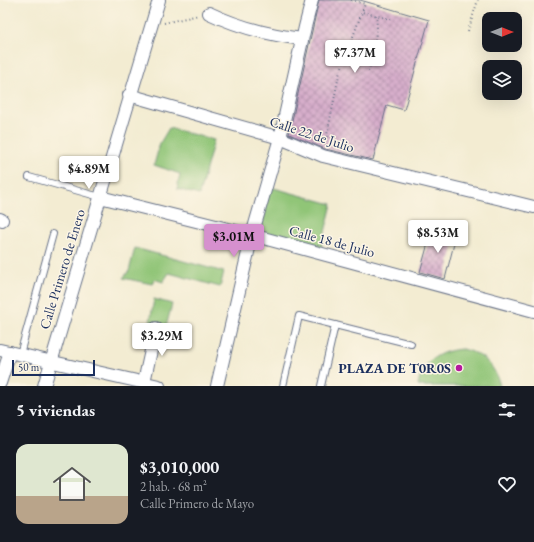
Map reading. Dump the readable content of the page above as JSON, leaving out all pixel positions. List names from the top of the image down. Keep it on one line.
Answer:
{"streets":{"street":["Calle 22 de Julio","Calle 18 de Julio","Calle Primero de Enero"]},"crossings":[["Calle 22 de Julio","Calle Primero de Enero"],["Calle 18 de Julio","Calle Primero de Enero"]],"places":["PLAZA DE T0R0S"],"scale_bar":"50 m","north":"right","page":{"price":["$7.37M","$4.89M","$8.53M","$3.01M","$3.29M"],"scale":"50 m","heading":"5 viviendas","list":[{"name":"$3,010,000","note":"2 hab. · 68 m² · Calle Primero de Mayo"}]}}
